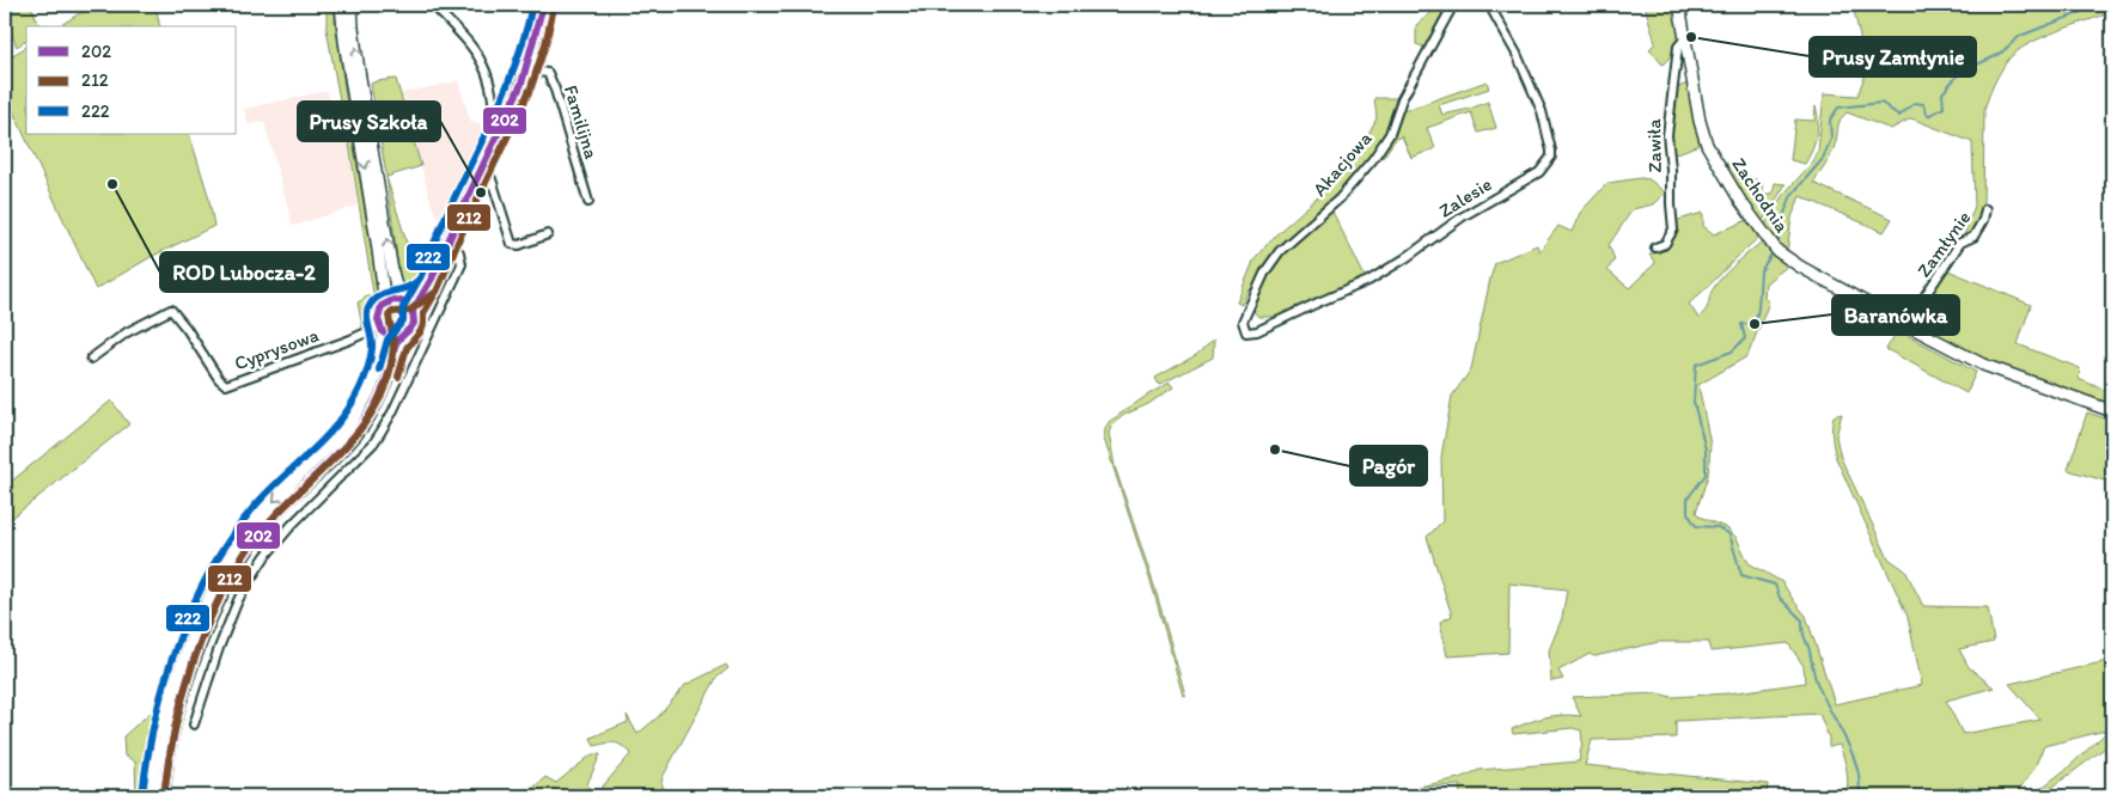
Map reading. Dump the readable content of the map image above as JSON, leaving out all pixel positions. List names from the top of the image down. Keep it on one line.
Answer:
{"streets":{"main road":["Zachodnia"],"street":["Familijna","Zawiła","Akacjowa","Zalesie","Zamłynie","Cyprysowa"]},"crossings":[["Zawiła","Zachodnia"],["Akacjowa","Zalesie"],["Zachodnia","Zamłynie"]],"places":["Prusy Zamłynie","ROD Lubocza-2","Prusy Szkoła","Baranówka","Pagór"],"lines":["transit line 202","transit line 222","transit line 212"],"legend":["202","212","222"]}
